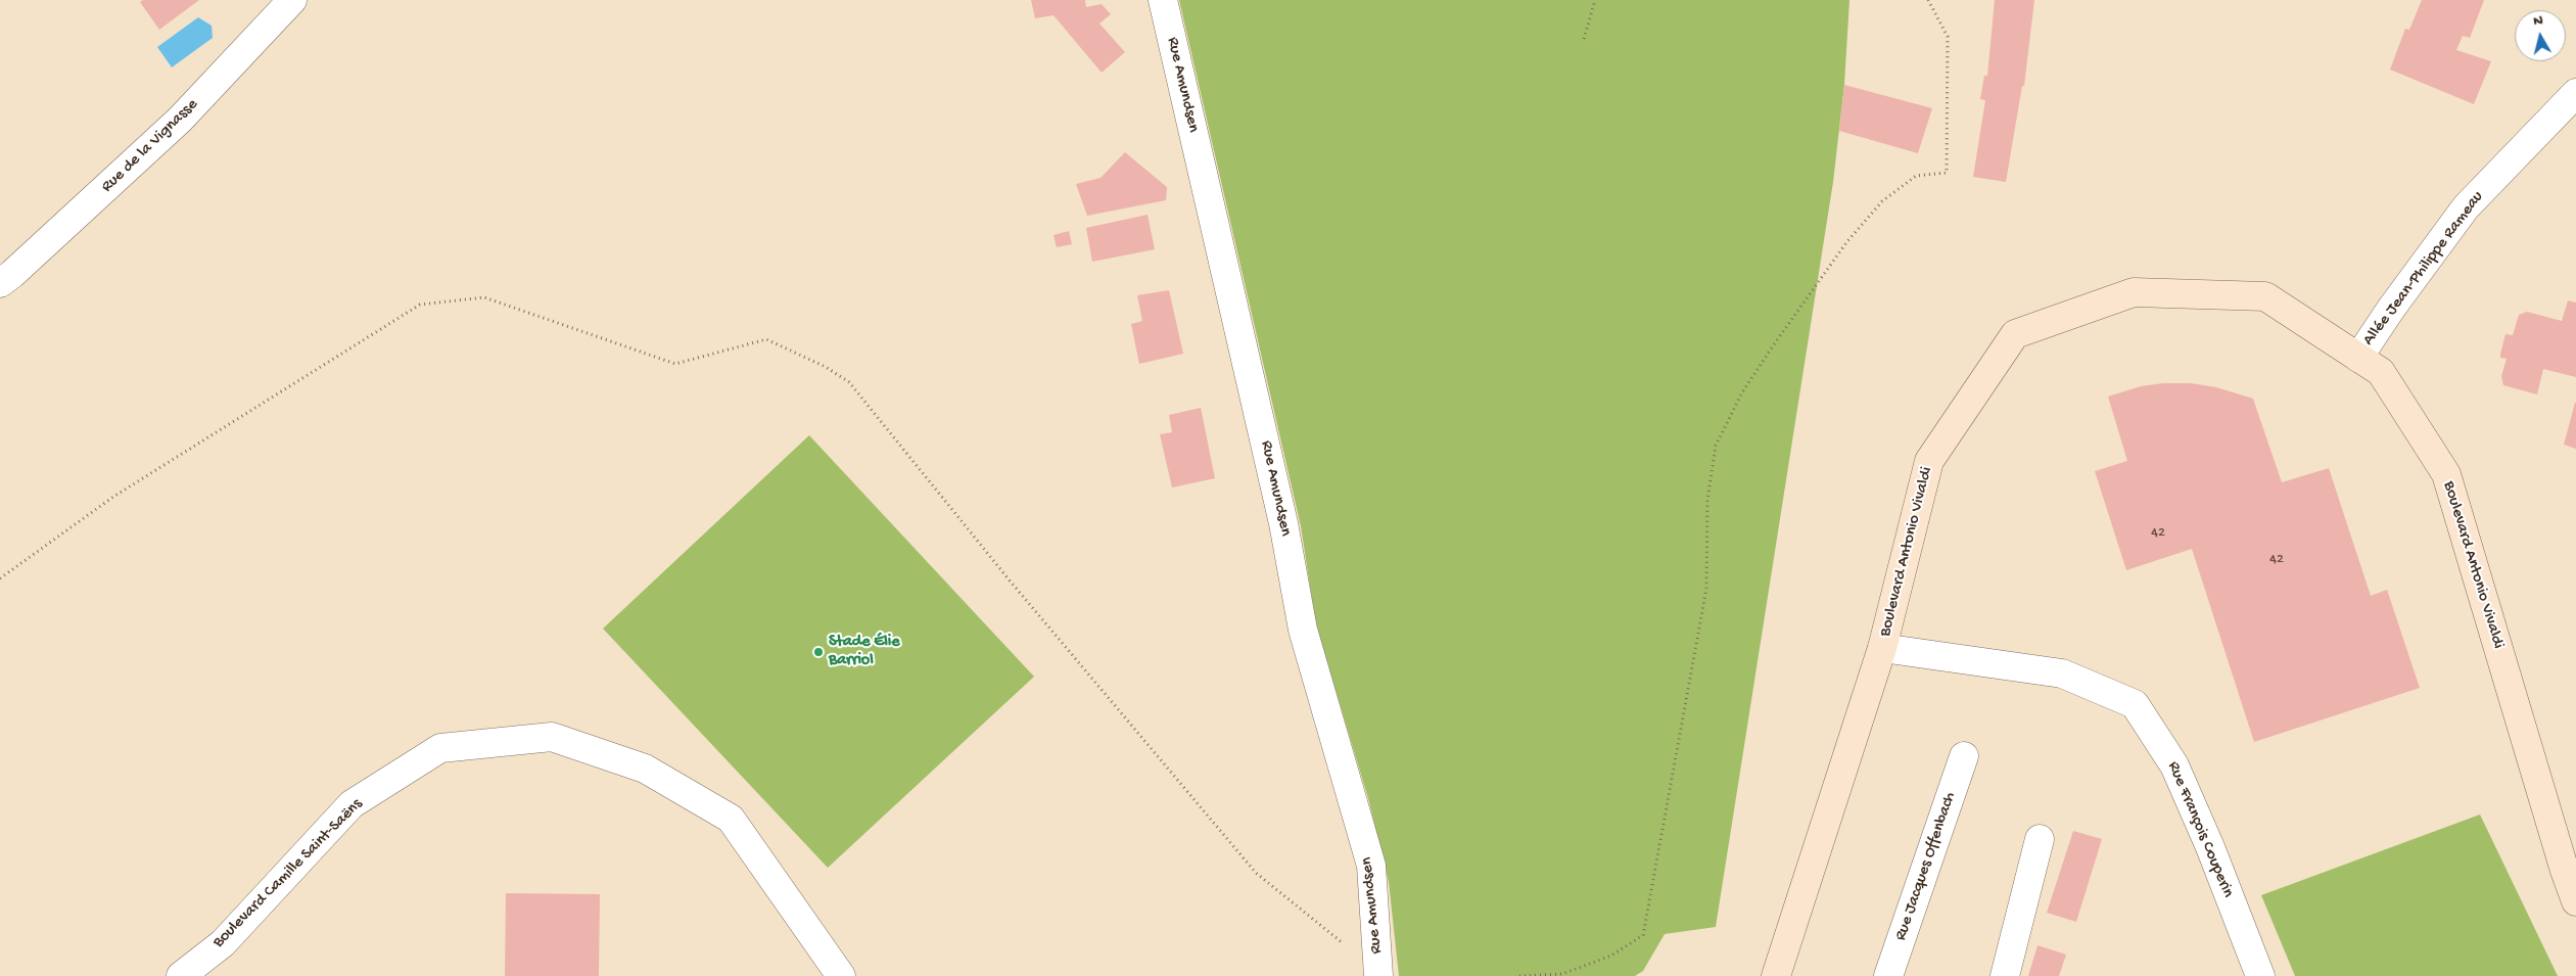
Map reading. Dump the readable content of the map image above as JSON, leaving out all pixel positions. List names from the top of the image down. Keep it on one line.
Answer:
{"streets":{"street":["Rue Amundsen","Rue de la Vignasse","Allée Jean-Philippe Rameau","Boulevard Antonio Vivaldi","Rue François Couperin","Rue Jacques Offenbach","Boulevard Camille Saint-Saëns"]},"crossings":[["Allée Jean-Philippe Rameau","Boulevard Antonio Vivaldi"],["Boulevard Antonio Vivaldi","Rue François Couperin"]],"places":["Stade Élie Barriol"],"house_numbers":["42","42"],"north":"top"}
